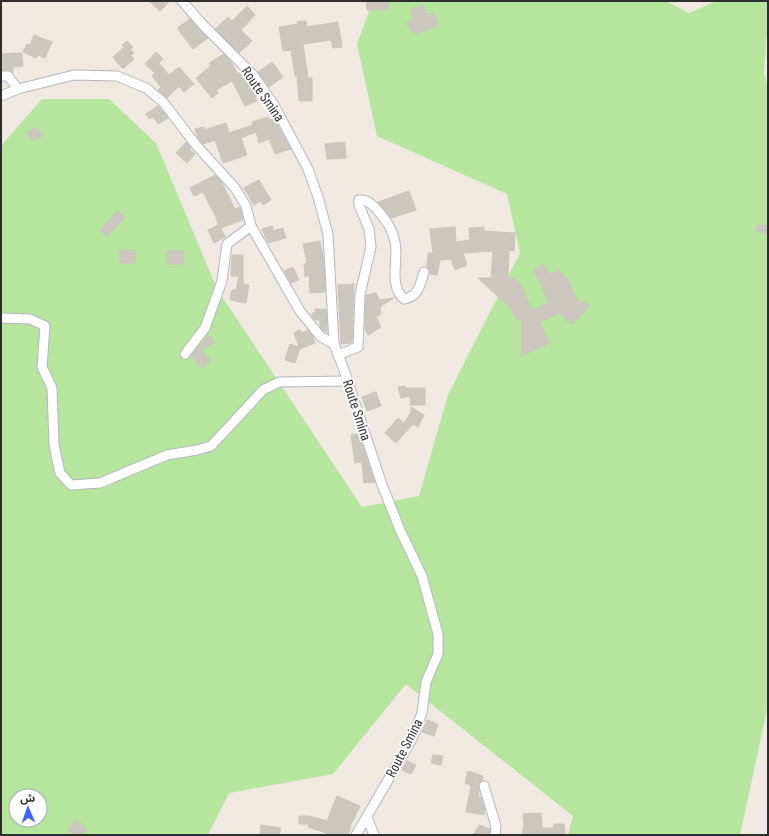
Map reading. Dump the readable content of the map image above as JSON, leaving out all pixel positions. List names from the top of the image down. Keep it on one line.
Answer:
{"streets":{"street":["Route Smina"]},"north":"top"}
